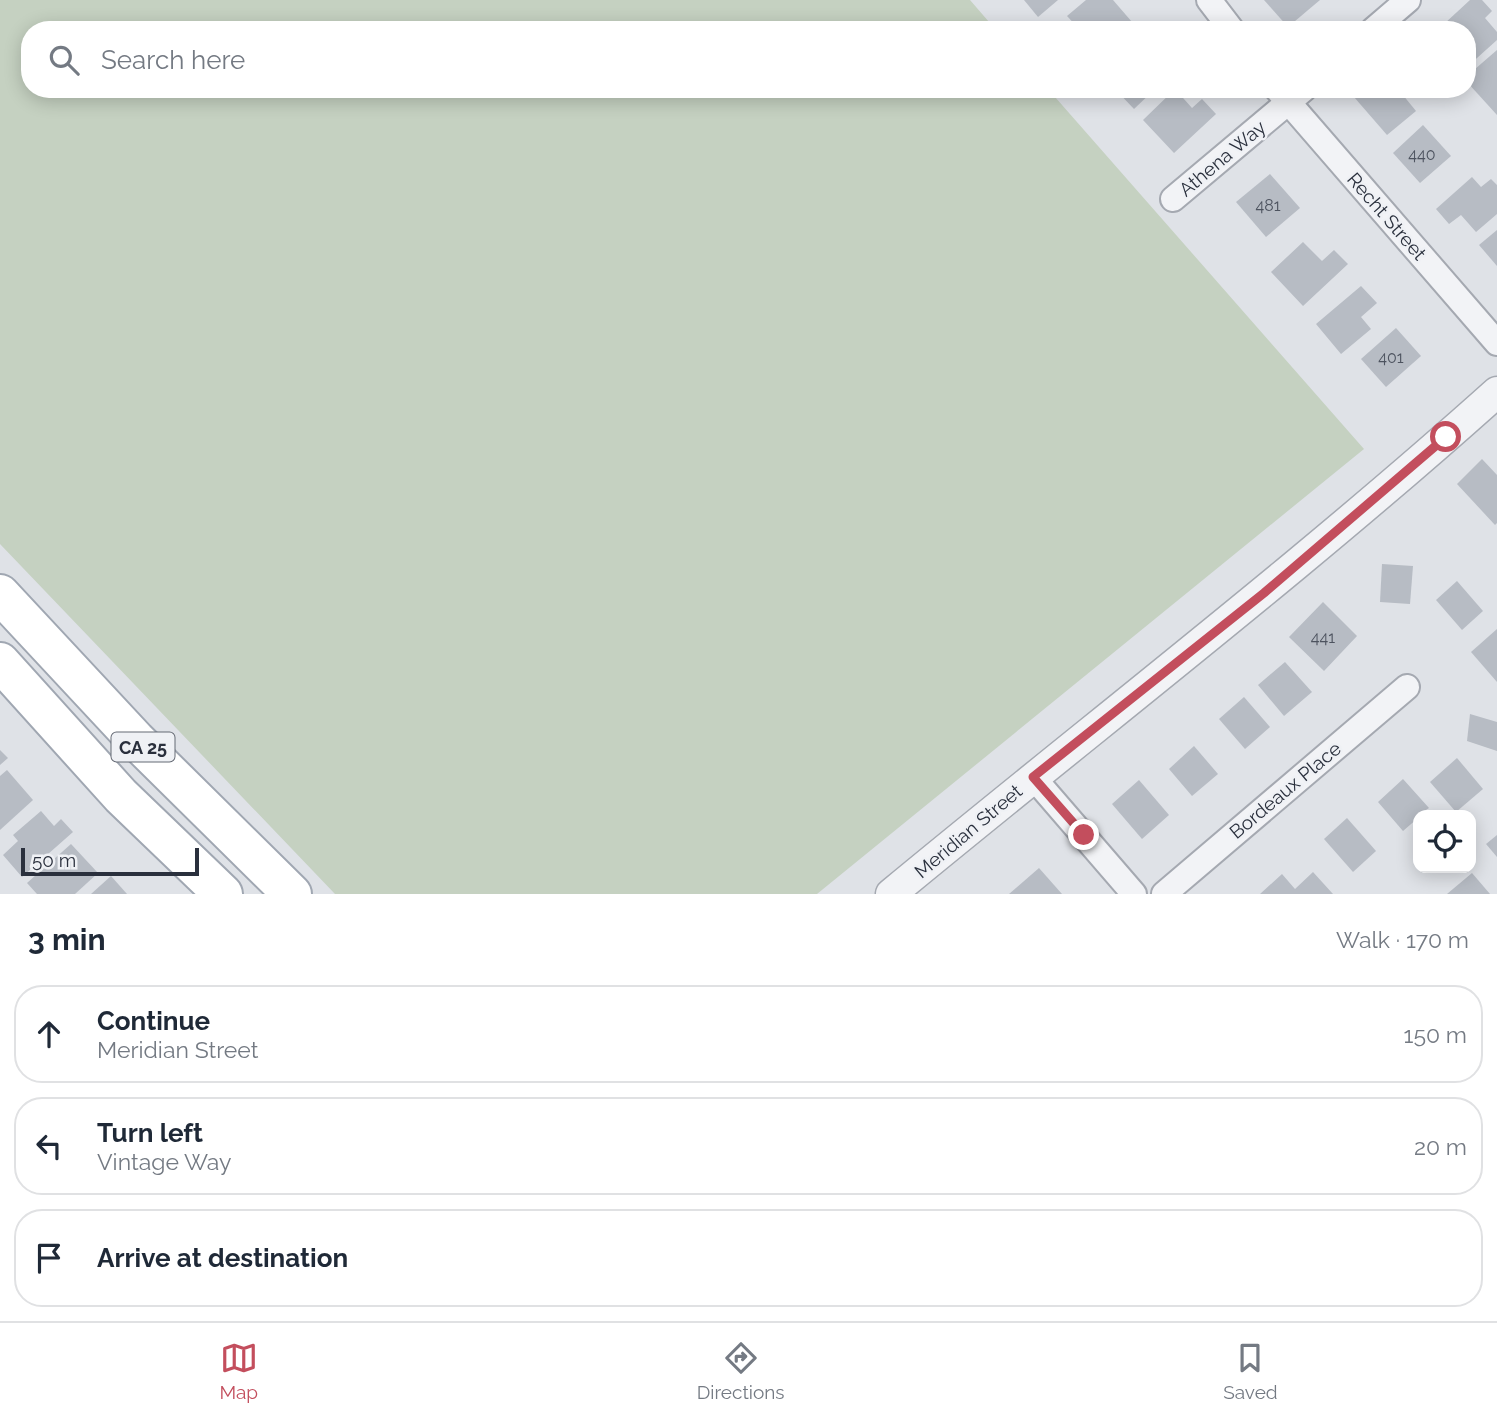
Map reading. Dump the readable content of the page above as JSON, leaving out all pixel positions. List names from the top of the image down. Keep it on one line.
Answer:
{"streets":{"main road":["CA 25"],"street":["Athena Way","Recht Street","Bordeaux Place","Meridian Street"]},"house_numbers":["440","481","401","441"],"scale_bar":"50 m","page":{"search":"Search here","scale":"50 m","heading":["3 min","Walk · 170 m"],"list":[["Continue","Meridian Street","150 m"],["Turn left","Vintage Way","20 m"],"Arrive at destination"],"nav":["Map","Directions","Saved"]}}
